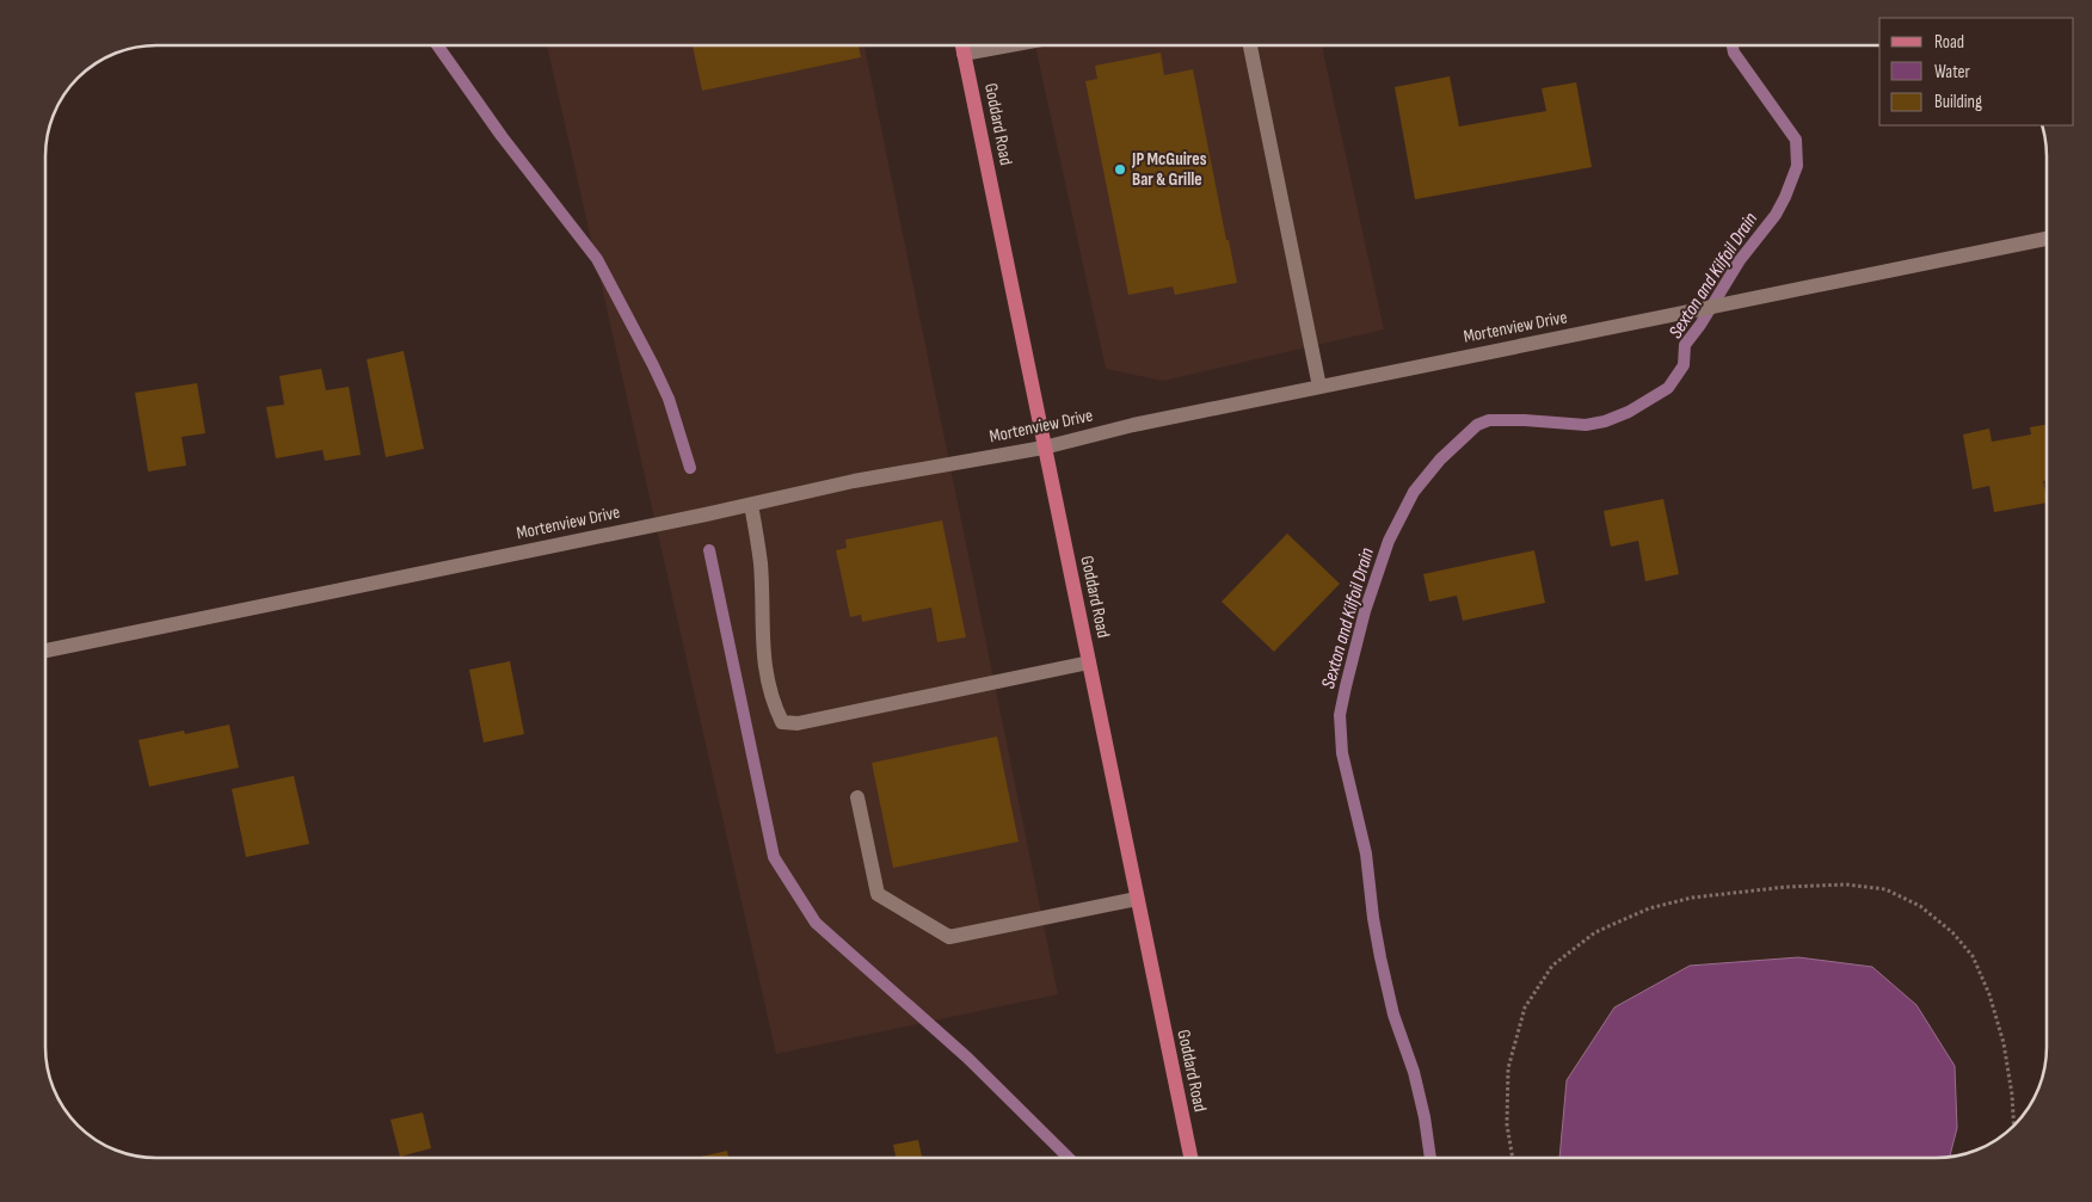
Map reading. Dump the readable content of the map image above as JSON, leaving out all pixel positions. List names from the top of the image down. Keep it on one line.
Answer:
{"streets":{"main road":["Goddard Road"],"street":["Mortenview Drive"]},"crossings":[["Goddard Road","Mortenview Drive"]],"water":["Sexton and Kilfoil Drain"],"places":["JP McGuires Bar & Grille"],"legend":["Road","Water","Building"]}
